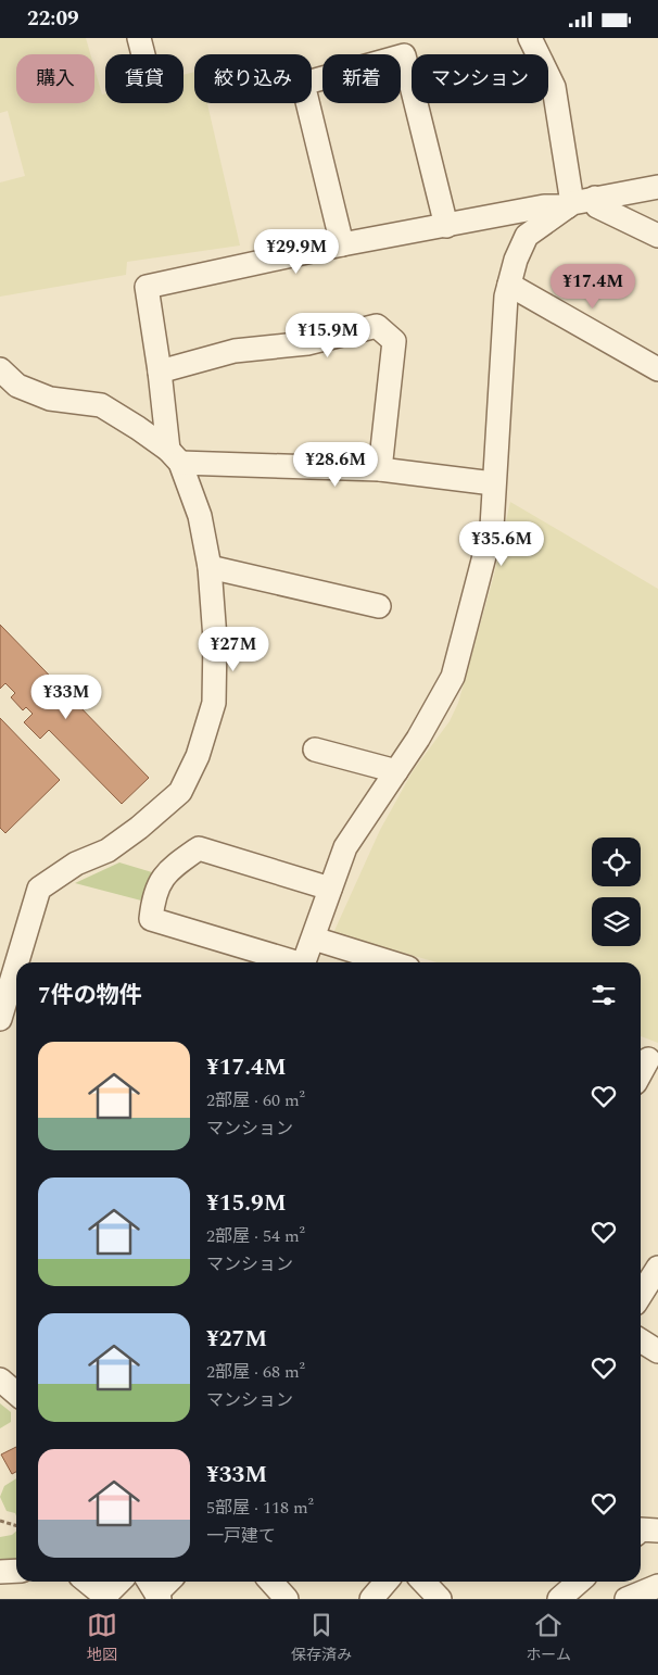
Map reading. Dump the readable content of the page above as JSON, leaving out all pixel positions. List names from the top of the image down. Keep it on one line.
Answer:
{"page":{"status":"22:09","chip":["購入","賃貸","絞り込み","新着","マンション"],"price":["¥29.9M","¥17.4M","¥15.9M","¥28.6M","¥35.6M","¥27M","¥33M"],"heading":"7件の物件","list":[{"name":"¥17.4M","note":"2部屋 · 60 m² · マンション"},{"name":"¥15.9M","note":"2部屋 · 54 m² · マンション"},{"name":"¥27M","note":"2部屋 · 68 m² · マンション"},{"name":"¥33M","note":"5部屋 · 118 m² · 一戸建て"}],"tabs":["地図","保存済み","ホーム"]}}
